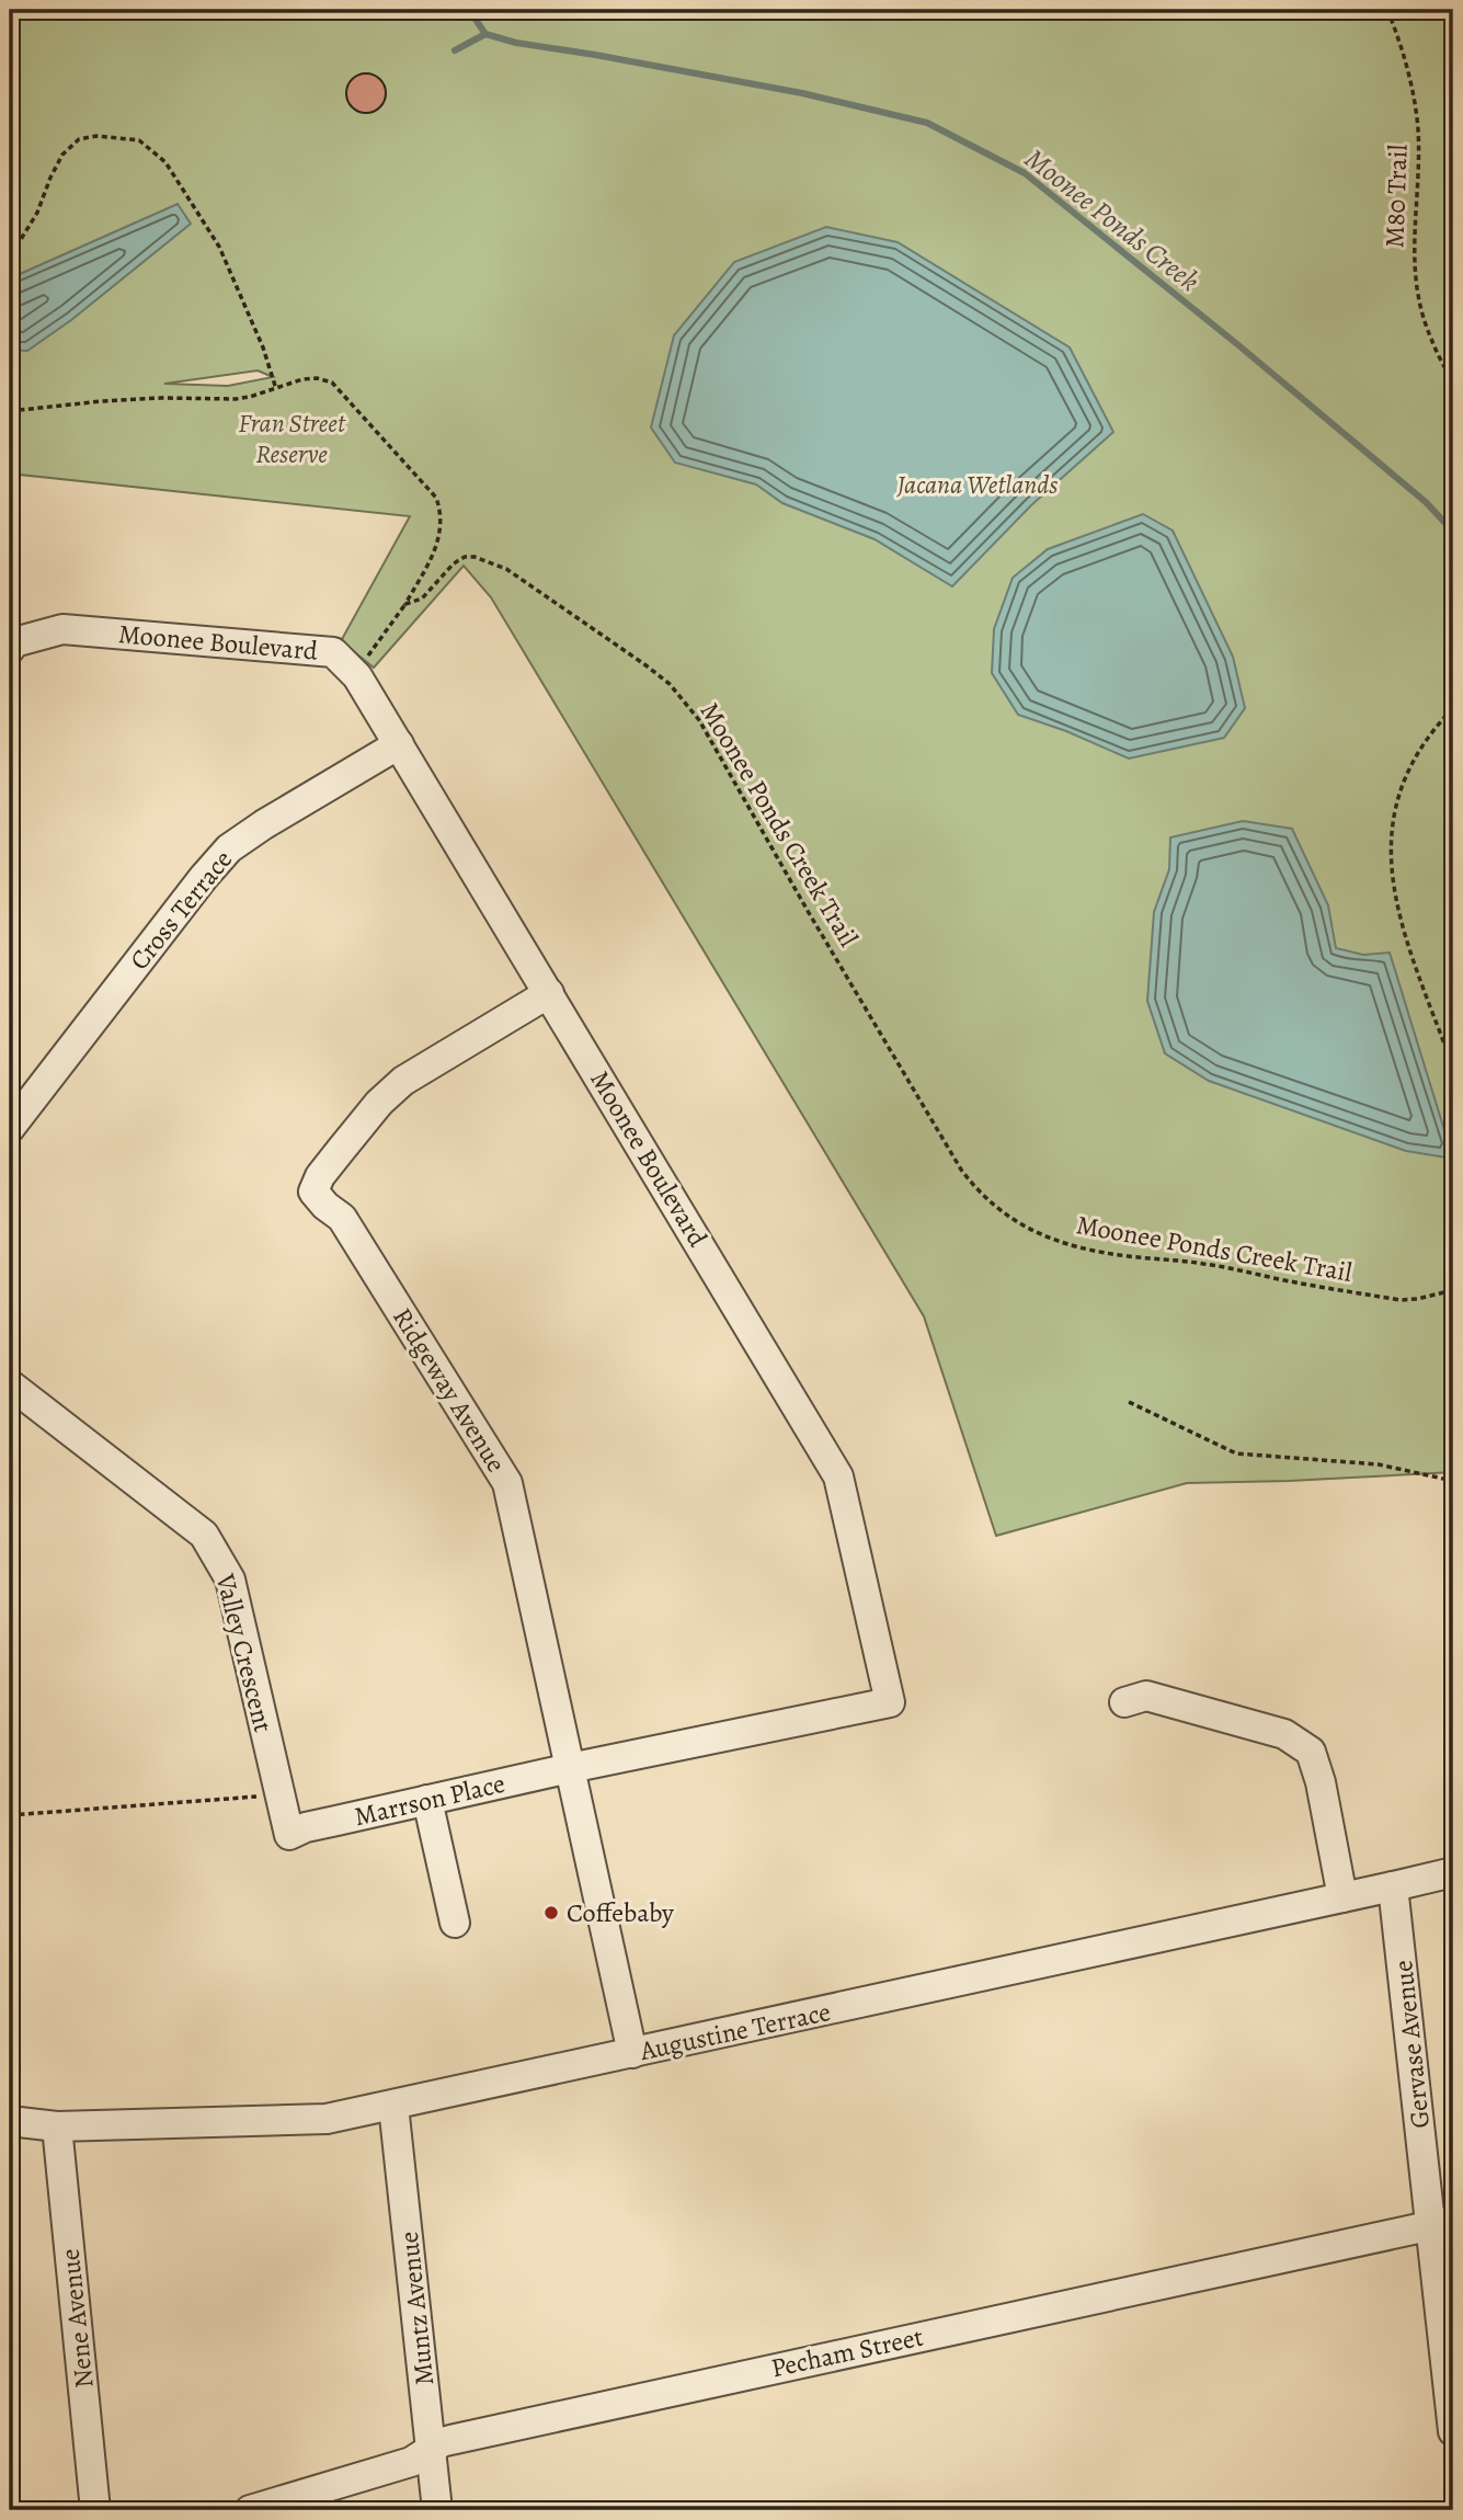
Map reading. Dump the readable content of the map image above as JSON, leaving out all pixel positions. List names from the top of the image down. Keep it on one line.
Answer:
{"streets":{"street":["Moonee Boulevard","Cross Terrace","Ridgeway Avenue","Valley Crescent","Marrson Place","Augustine Terrace","Gervase Avenue","Muntz Avenue","Nene Avenue","Pecham Street"],"path":["M80 Trail","Moonee Ponds Creek Trail"]},"crossings":[["Moonee Boulevard","Cross Terrace"],["Moonee Boulevard","Ridgeway Avenue"],["Moonee Boulevard","Marrson Place"],["Ridgeway Avenue","Marrson Place"],["Ridgeway Avenue","Augustine Terrace"],["Valley Crescent","Marrson Place"],["Augustine Terrace","Gervase Avenue"],["Augustine Terrace","Muntz Avenue"],["Augustine Terrace","Nene Avenue"],["Gervase Avenue","Pecham Street"],["Muntz Avenue","Pecham Street"]],"water":["Moonee Ponds Creek"],"parks":["Fran Street Reserve","Jacana Wetlands"],"places":["Coffebaby"]}
